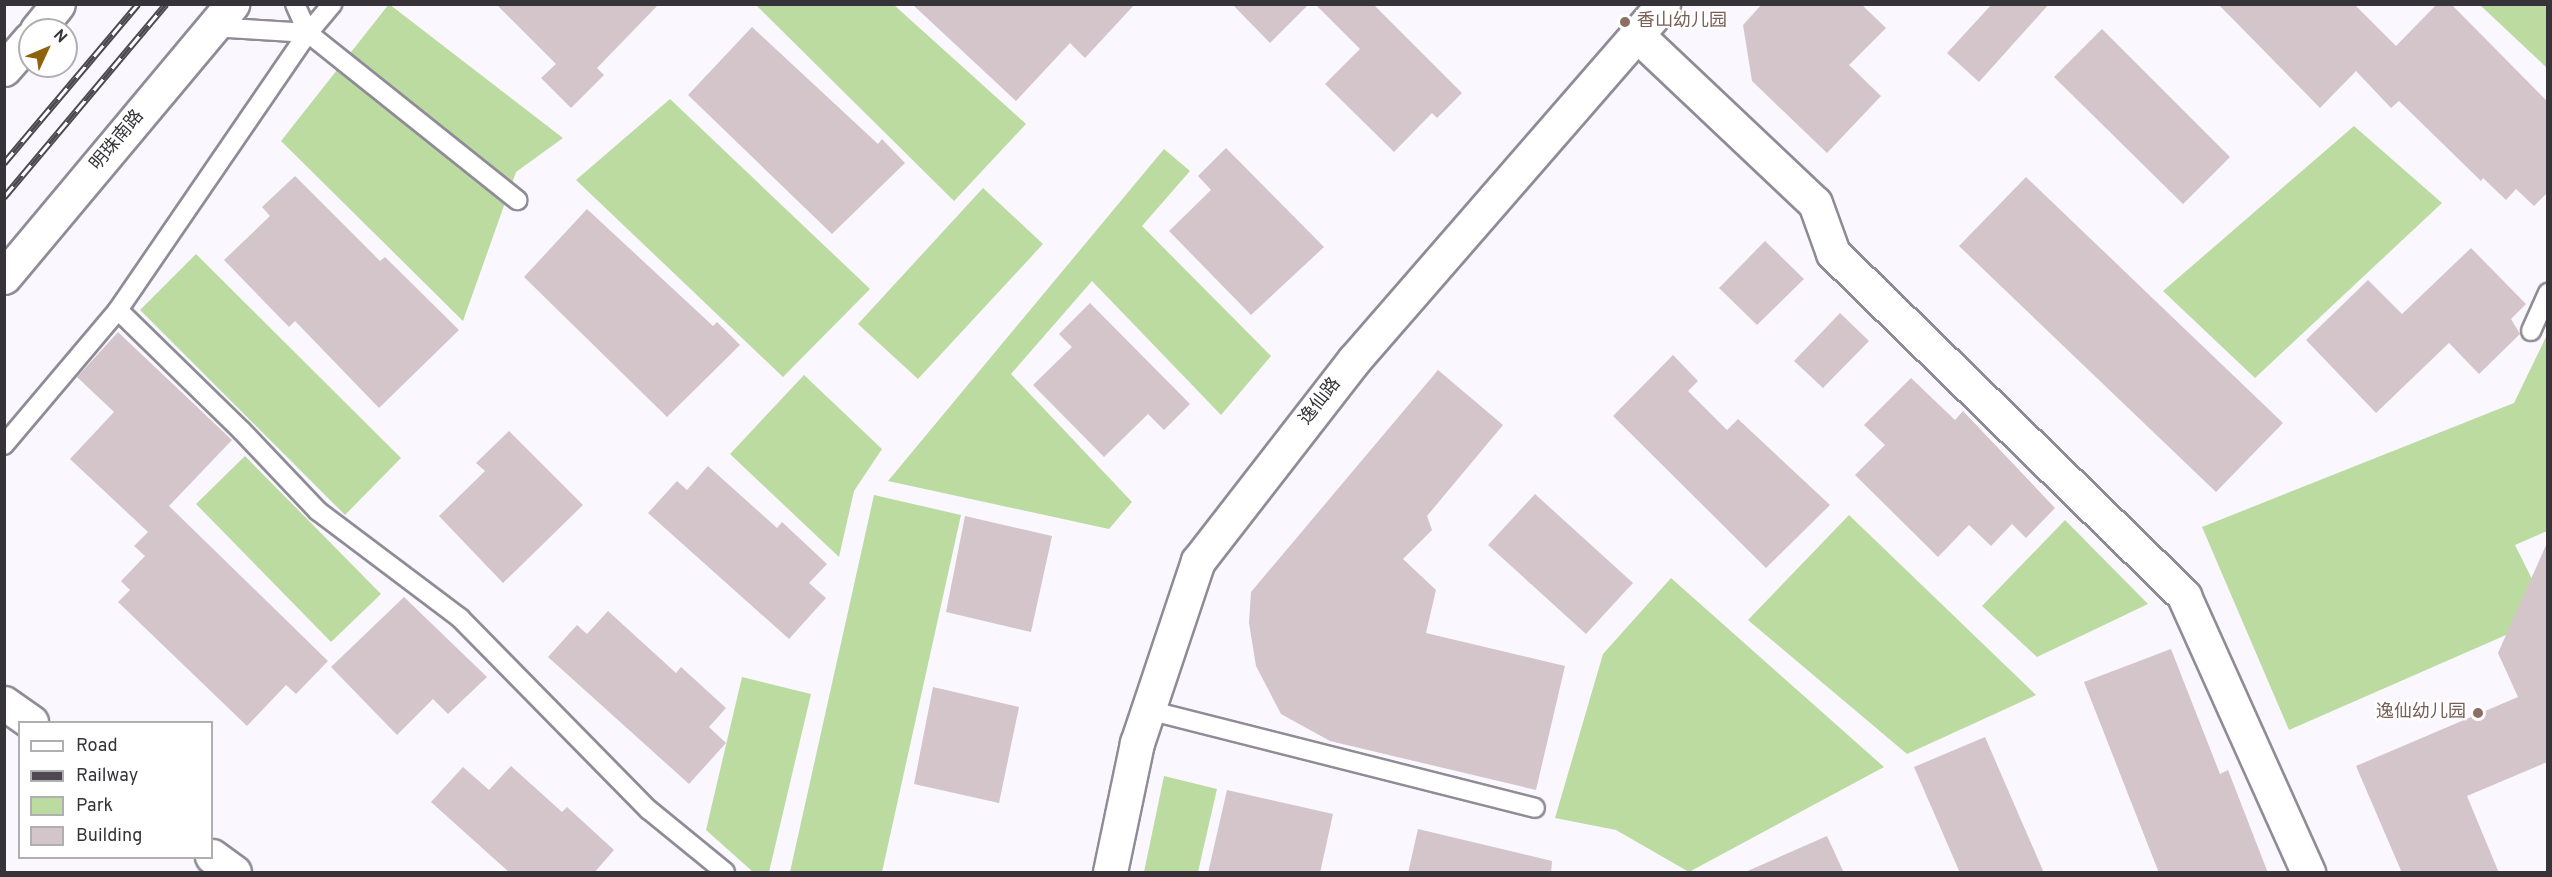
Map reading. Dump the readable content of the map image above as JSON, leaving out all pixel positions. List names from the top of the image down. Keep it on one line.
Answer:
{"streets":{"main road":["明珠南路","逸仙路"]},"places":["香山幼儿园","逸仙幼儿园"],"legend":["Road","Railway","Park","Building"],"north":"top right"}
